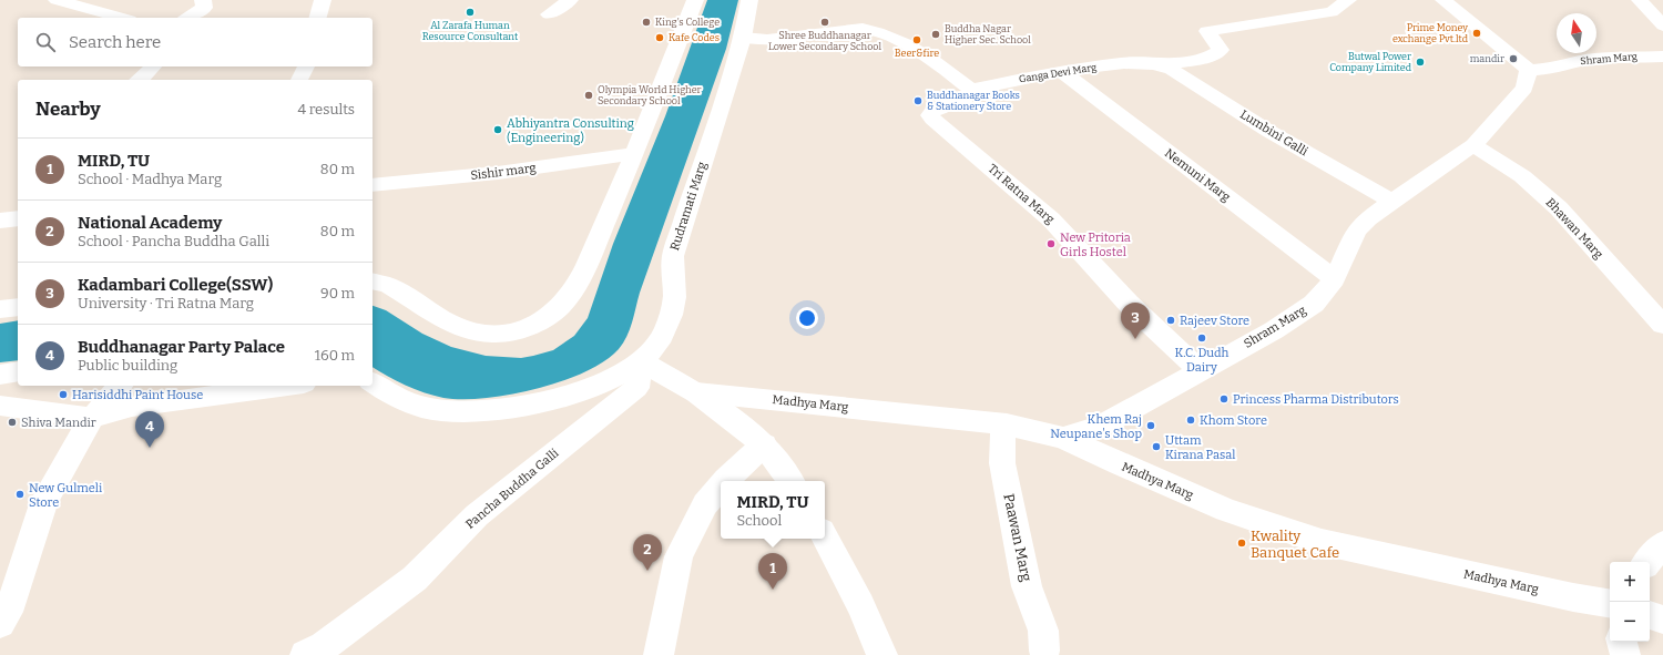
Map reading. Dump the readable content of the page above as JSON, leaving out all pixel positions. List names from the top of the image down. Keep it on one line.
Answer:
{"streets":{"street":["Shram Marg","Ganga Devi Marg","Lumbini Galli","Sishir marg","Nemuni Marg","Tri Ratna Marg","Rudramati Marg","Bhawan Marg","Madhya Marg","Pancha Buddha Galli","Paawan Marg"]},"crossings":[["Shram Marg","Lumbini Galli"],["Shram Marg","Nemuni Marg"],["Shram Marg","Tri Ratna Marg"],["Shram Marg","Bhawan Marg"],["Shram Marg","Madhya Marg"],["Ganga Devi Marg","Lumbini Galli"],["Ganga Devi Marg","Nemuni Marg"],["Ganga Devi Marg","Tri Ratna Marg"],["Rudramati Marg","Pancha Buddha Galli"],["Madhya Marg","Paawan Marg"]],"places":["Al Zarafa Human Resource Consultant","King's College","Shree Buddhanagar Lower Secondary School","Prime Money exchange Pvt.ltd","Buddha Nagar Higher Sec. School","Kafe Codes","Beer&fire","mandir","Butwal Power Company Limited","Olympia World Higher Secondary School","Buddhanagar Books & Stationery Store","Abhiyantra Consulting (Engineering)","New Pritoria Girls Hostel","Rajeev Store","K.C. Dudh Dairy","Harisiddhi Paint House","Princess Pharma Distributors","Khom Store","Shiva Mandir","Khem Raj Neupane's Shop","Uttam Kirana Pasal","New Gulmeli Store","Kwality Banquet Cafe"],"north":"top","page":{"search":"Search here","heading":["Nearby","4 results"],"list":[{"mark":"1","name":"MIRD, TU","note":"School · Madhya Marg","value":"80 m"},{"mark":"2","name":"National Academy","note":"School · Pancha Buddha Galli","value":"80 m"},{"mark":"3","name":"Kadambari College(SSW)","note":"University · Tri Ratna Marg","value":"90 m"},{"mark":"4","name":"Buddhanagar Party Palace","note":"Public building","value":"160 m"}],"pins":["3","4","2","1"],"popup":["MIRD, TU","School"],"map_buttons":["+","−"]}}
